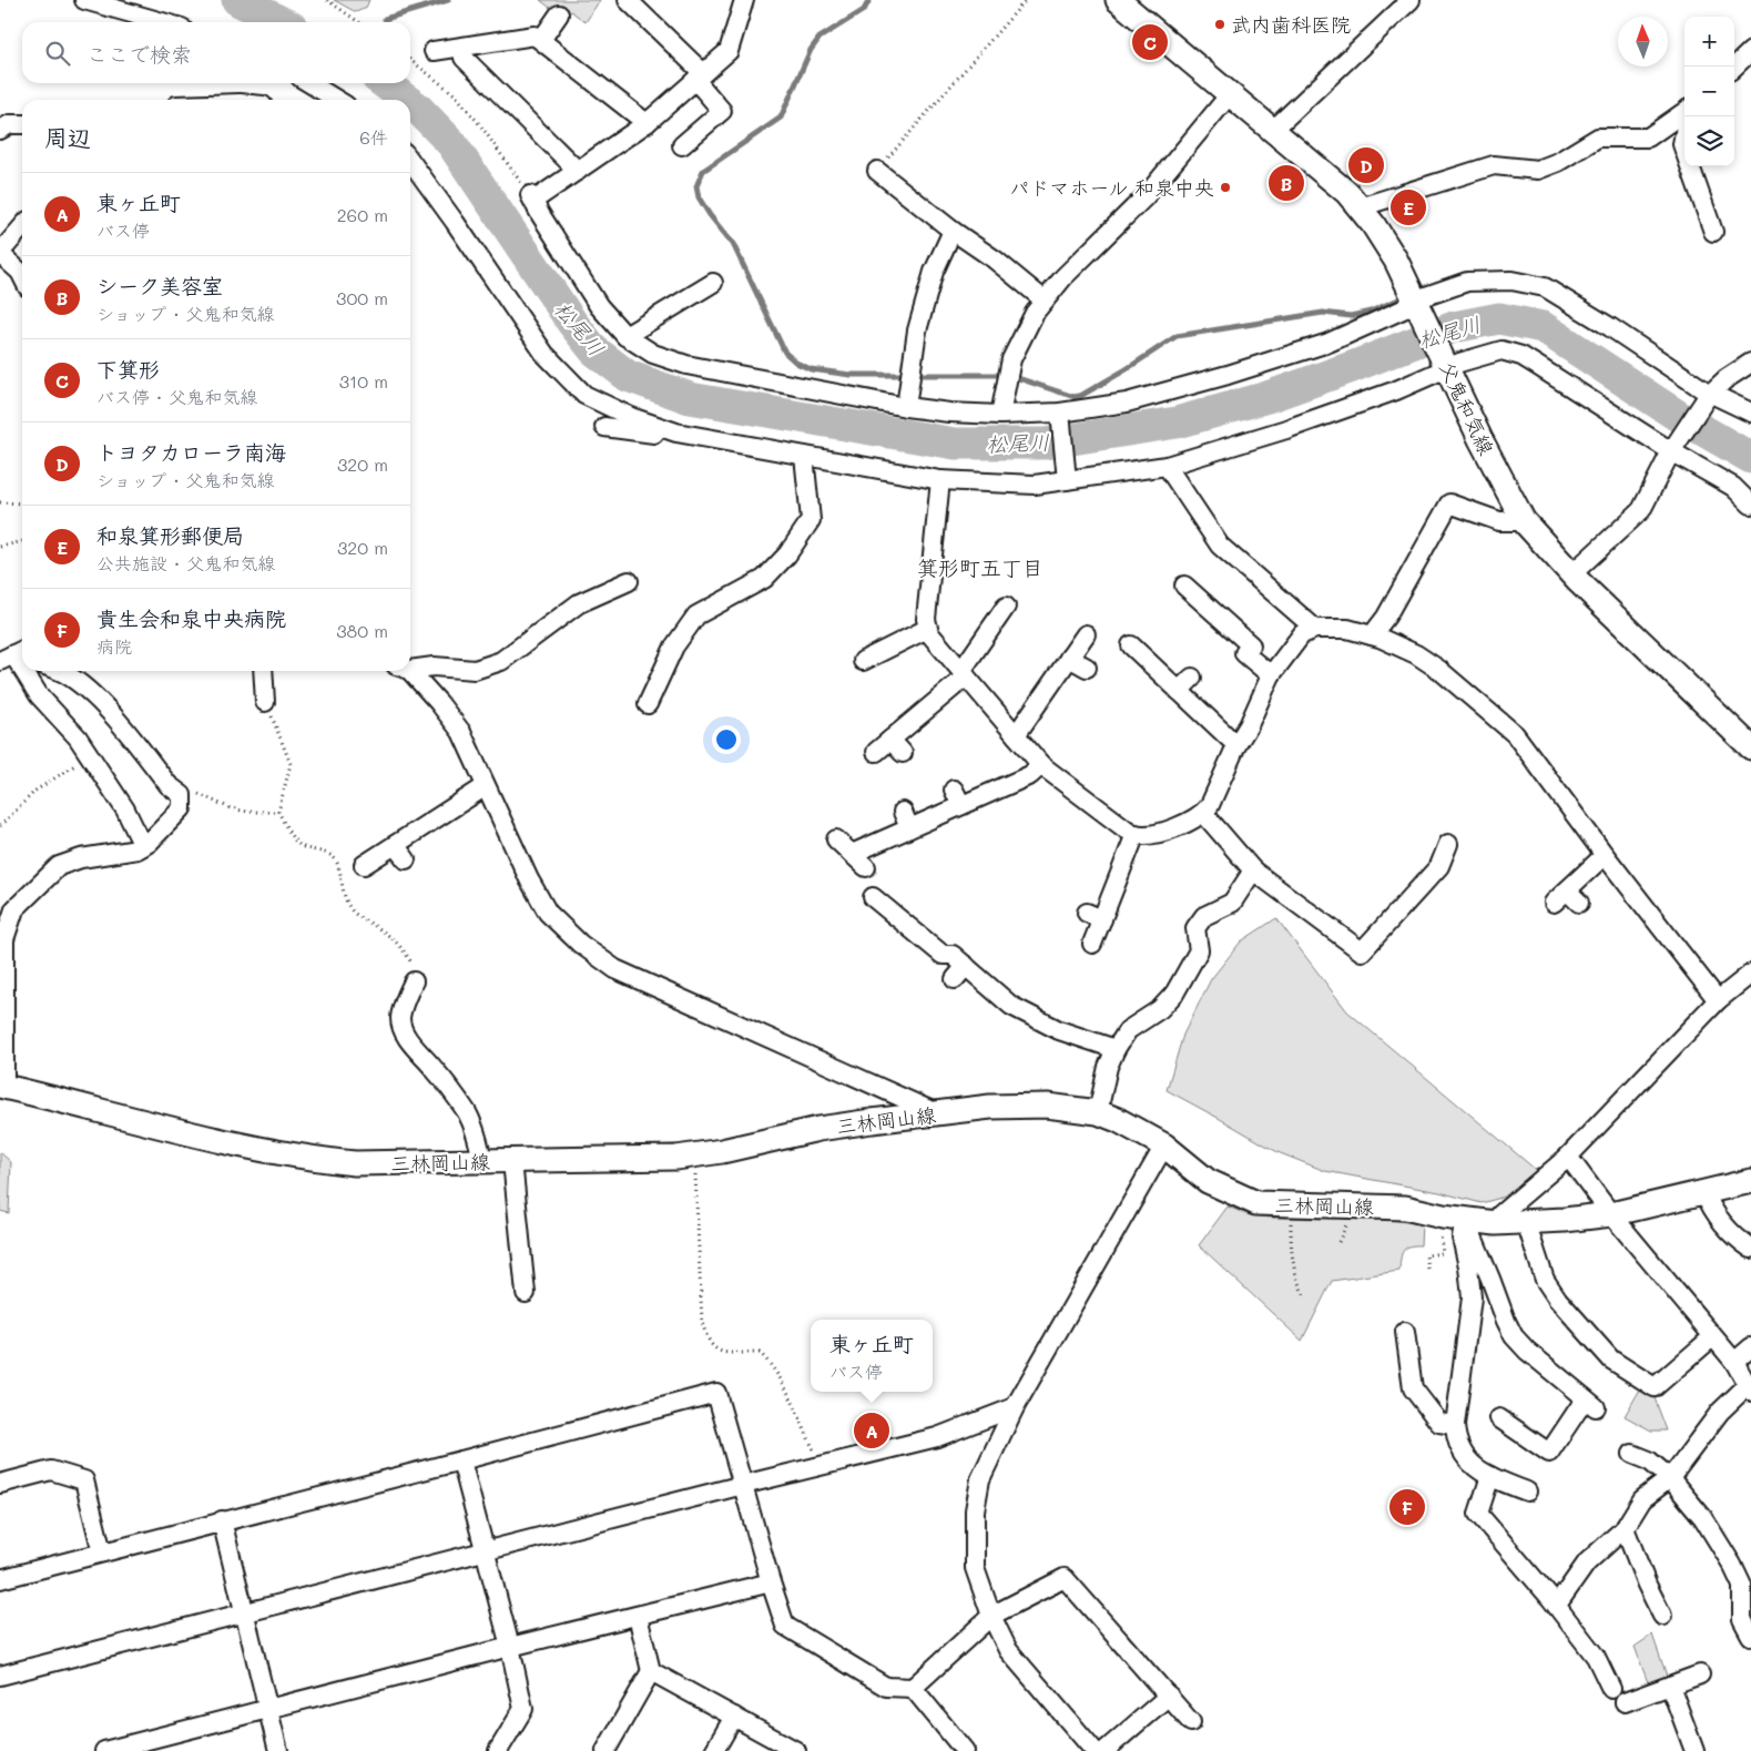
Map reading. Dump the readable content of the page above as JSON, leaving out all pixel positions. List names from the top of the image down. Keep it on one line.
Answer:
{"streets":{"main road":["父鬼和気線","三林岡山線"]},"districts":["箕形町五丁目"],"water":["松尾川"],"places":["武内歯科医院","パドマホール 和泉中央"],"north":"top","page":{"map_buttons":["+","−"],"pins":["C","D","B","E","A","F"],"search":"ここで検索","heading":["周辺","6件"],"list":[{"mark":"A","name":"東ヶ丘町","note":"バス停","value":"260 m"},{"mark":"B","name":"シーク美容室","note":"ショップ · 父鬼和気線","value":"300 m"},{"mark":"C","name":"下箕形","note":"バス停 · 父鬼和気線","value":"310 m"},{"mark":"D","name":"トヨタカローラ南海","note":"ショップ · 父鬼和気線","value":"320 m"},{"mark":"E","name":"和泉箕形郵便局","note":"公共施設 · 父鬼和気線","value":"320 m"},{"mark":"F","name":"貴生会和泉中央病院","note":"病院","value":"380 m"}],"popup":["東ヶ丘町","バス停"]}}
